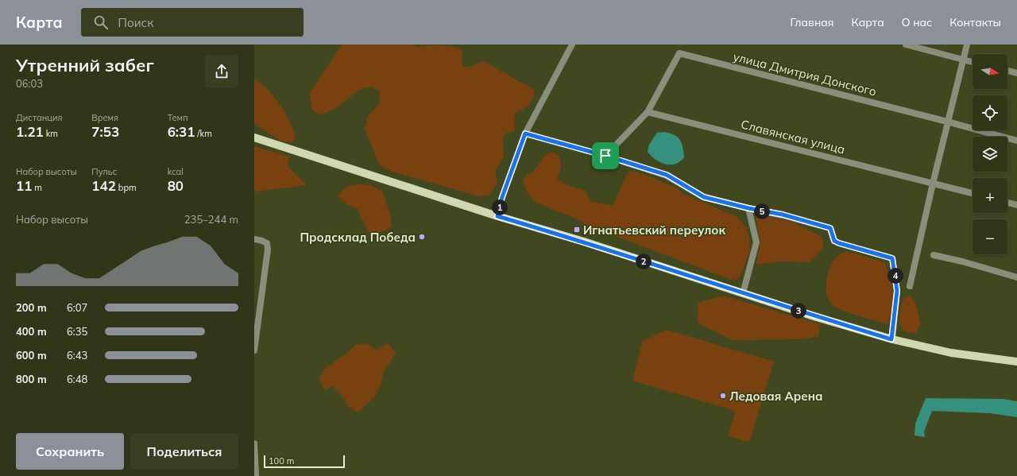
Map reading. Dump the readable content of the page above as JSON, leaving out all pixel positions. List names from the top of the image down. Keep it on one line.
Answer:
{"streets":{"street":["улица Дмитрия Донского","Славянская улица"]},"crossings":[["улица Дмитрия Донского","Славянская улица"]],"places":{"transit":["Игнатьевский переулок"],"other":["Продсклад Победа","Ледовая Арена"]},"scale_bar":"100 m","north":"right","page":{"header":"Карта","search":"Поиск","nav":["Главная","Карта","О нас","Контакты"],"heading":["Утренний забег","06:03"],"map_buttons":["+","−"],"stats":[["Дистанция","1.21 km"],["Время","7:53"],["Темп","6:31 /km"],["Набор высоты","11 m"],["Пульс","142 bpm"],["kcal","80"]],"pins":["1","5","2","4","3"],"chart":["Набор высоты","235–244 m"],"list":[{"name":"200 m","note":"6:07"},{"name":"400 m","note":"6:35"},{"name":"600 m","note":"6:43"},{"name":"800 m","note":"6:48"}],"buttons":["Сохранить","Поделиться"],"scale":"100 m"}}
